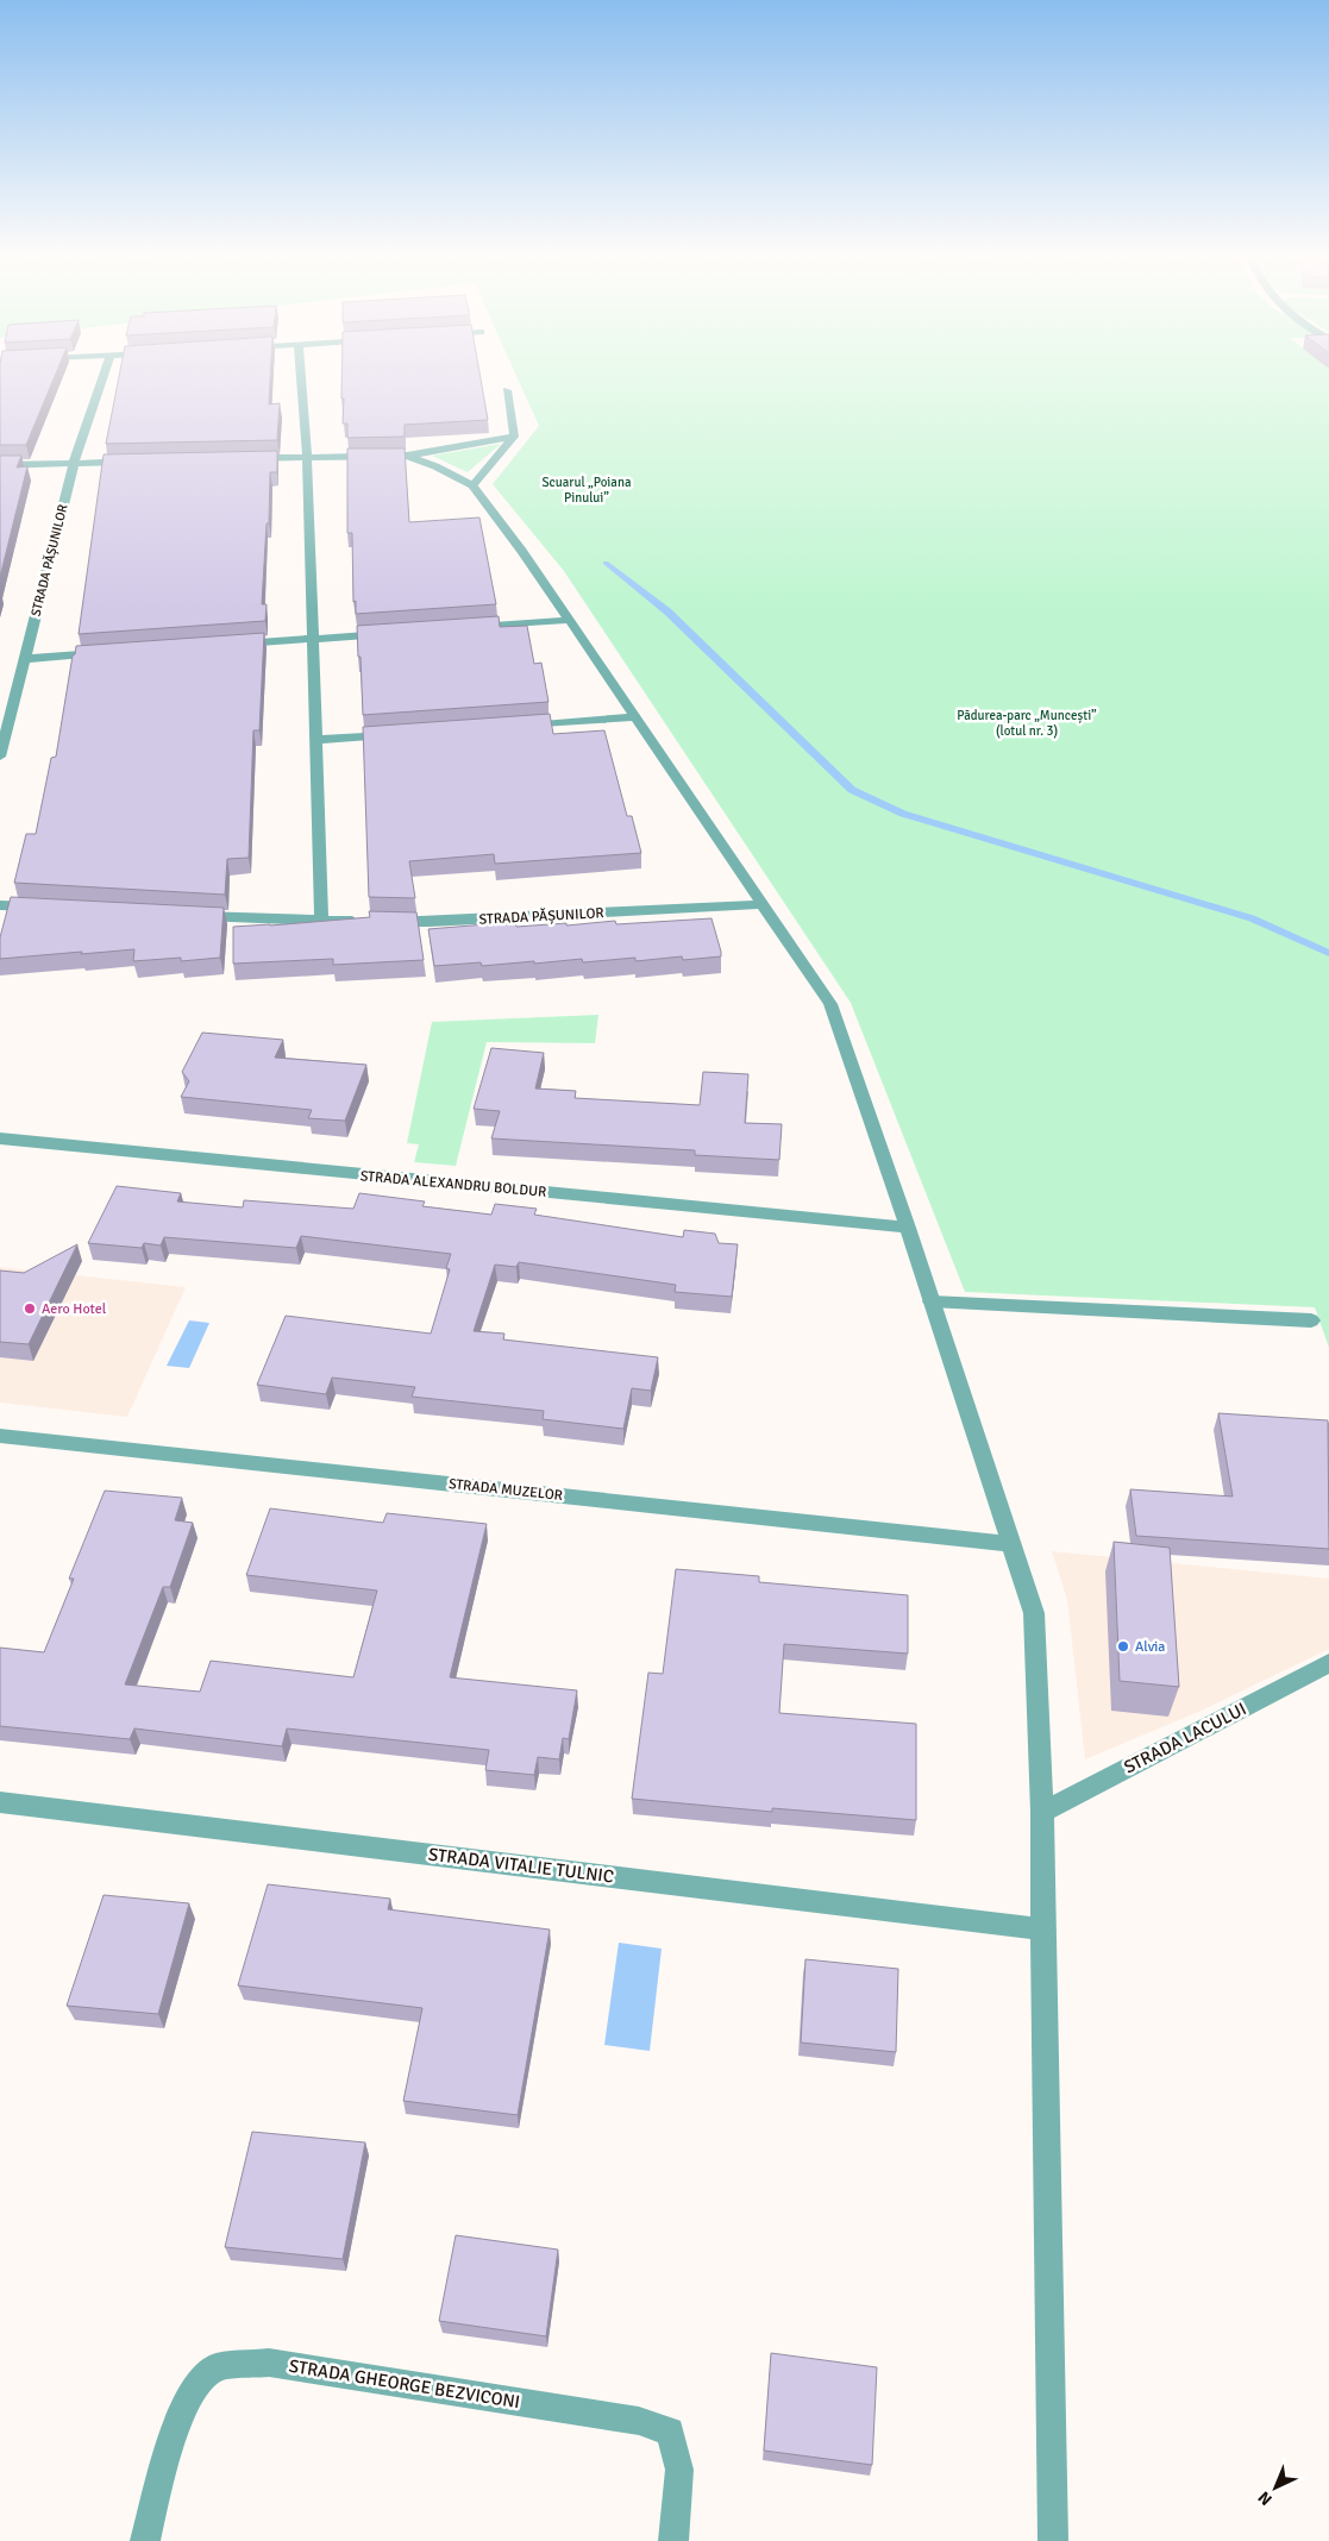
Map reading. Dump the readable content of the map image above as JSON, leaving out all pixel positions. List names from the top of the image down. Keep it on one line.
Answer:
{"streets":{"street":["STRADA PĂȘUNILOR","STRADA ALEXANDRU BOLDUR","STRADA MUZELOR","STRADA LACULUI","STRADA VITALIE TULNIC","STRADA GHEORGE BEZVICONI"]},"parks":["Scuarul „Poiana Pinului”","Pădurea-parc „Muncești” (lotul nr. 3)"],"places":["Aero Hotel","Alvia"],"north":"bottom left"}
